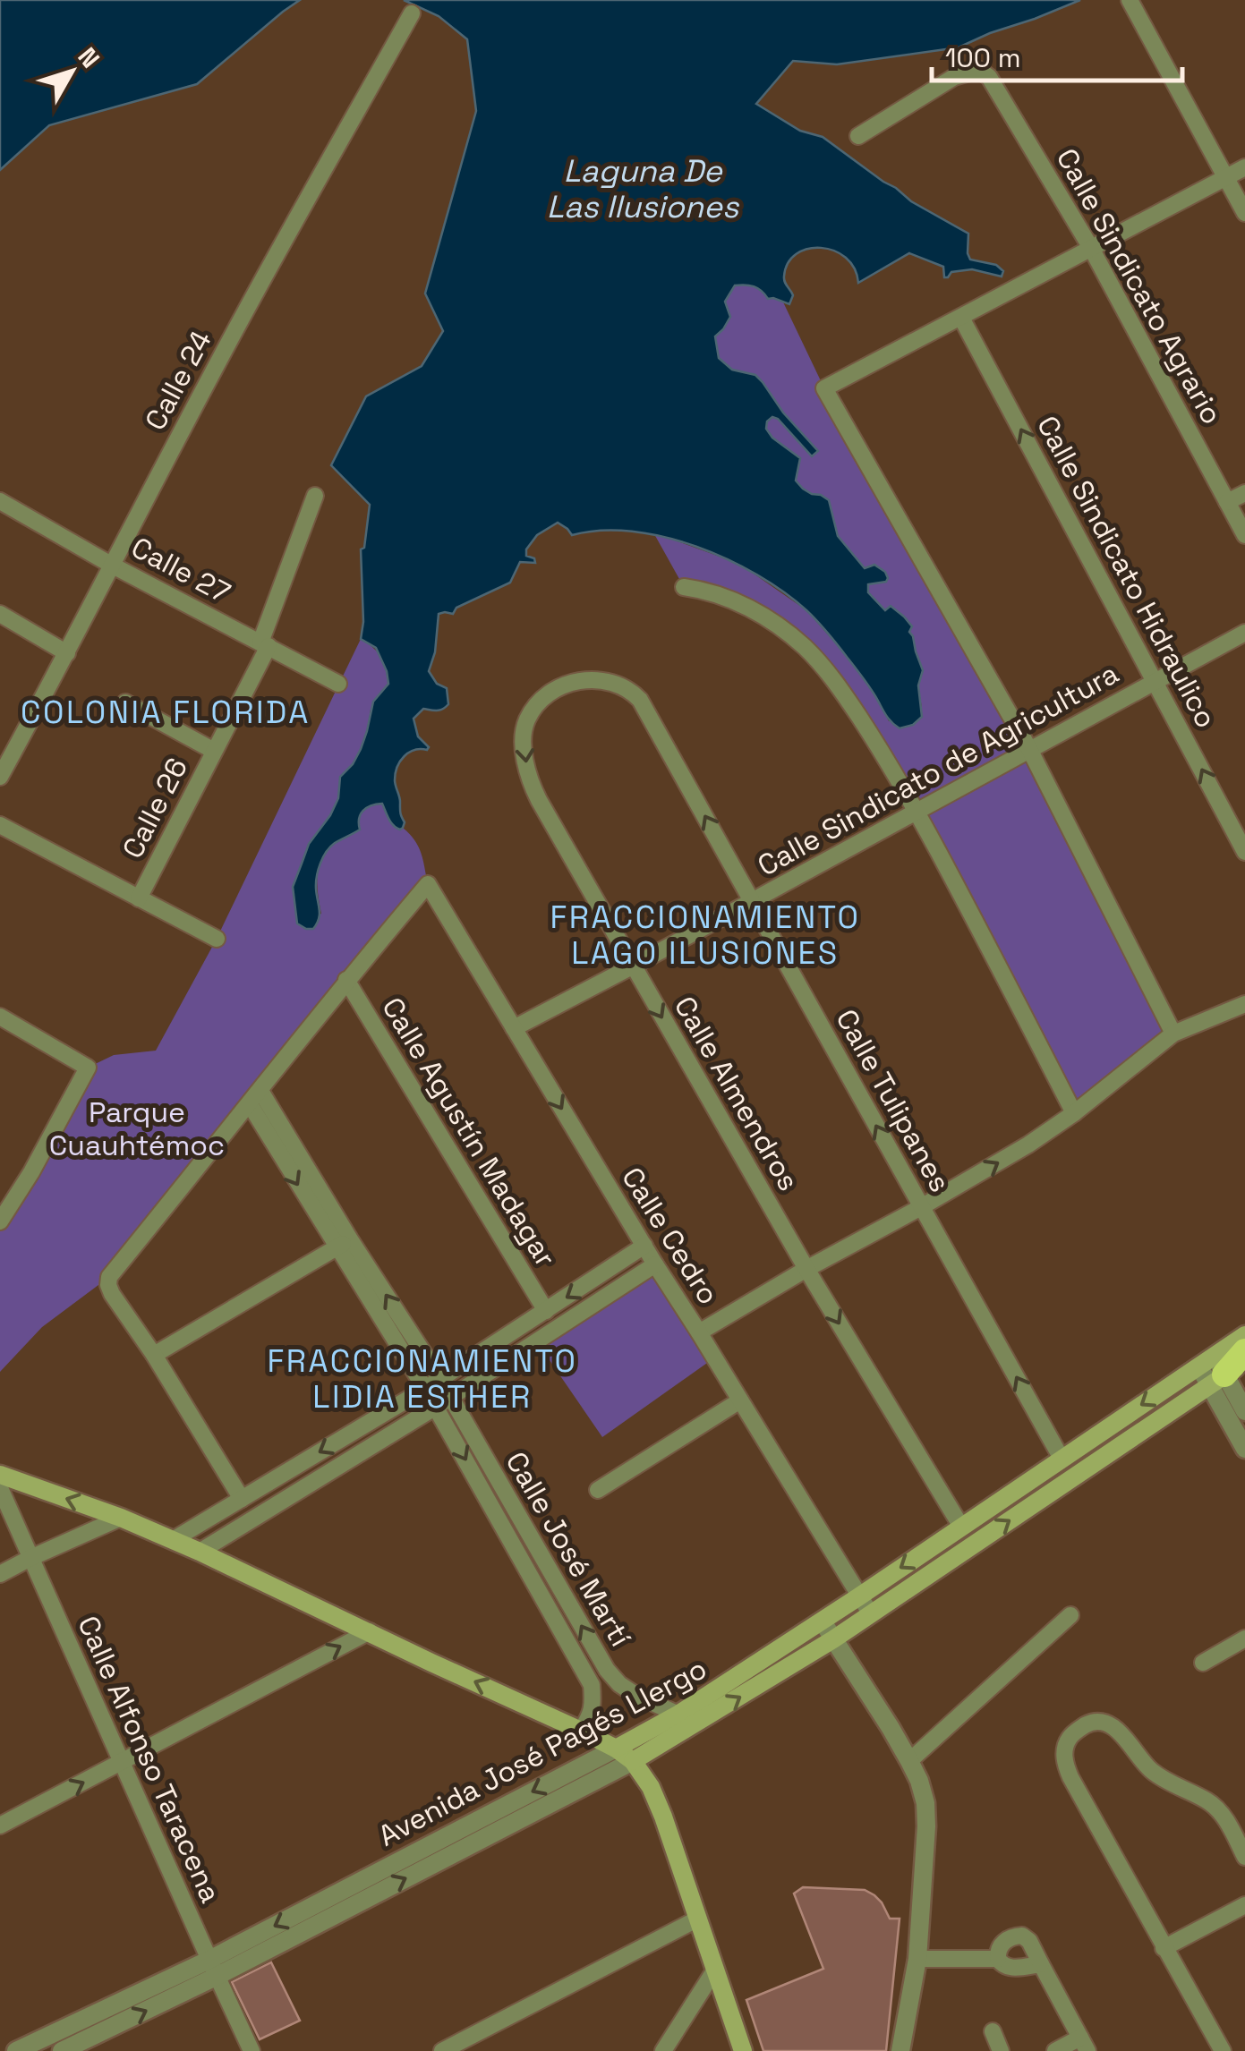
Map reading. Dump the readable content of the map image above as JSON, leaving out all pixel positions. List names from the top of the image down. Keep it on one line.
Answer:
{"streets":{"main road":["Avenida José Pagés Llergo"],"street":["Calle Sindicato Agrario","Calle 24","Calle 27","Calle Sindicato Hidraulico","Calle Sindicato de Agricultura","Calle 26","Calle Almendros","Calle Tulipanes","Calle Agustín Madagar","Calle Cedro","Calle José Martí","Calle Alfonso Taracena"]},"crossings":[["Calle 24","Calle 27"],["Calle 27","Calle 26"],["Calle Sindicato Hidraulico","Calle Sindicato de Agricultura"],["Calle Sindicato de Agricultura","Calle Almendros"],["Calle Sindicato de Agricultura","Calle Tulipanes"],["Calle Sindicato de Agricultura","Calle Cedro"],["Calle Almendros","Calle Tulipanes"],["Calle Almendros","Avenida José Pagés Llergo"],["Calle Tulipanes","Avenida José Pagés Llergo"],["Calle Agustín Madagar","Calle Cedro"],["Calle Cedro","Avenida José Pagés Llergo"],["Calle José Martí","Avenida José Pagés Llergo"],["Avenida José Pagés Llergo","Calle Alfonso Taracena"]],"one_way":["Calle Sindicato Hidraulico","Calle Almendros","Calle Tulipanes"],"districts":["COLONIA FLORIDA","FRACCIONAMIENTO LAGO ILUSIONES","FRACCIONAMIENTO LIDIA ESTHER"],"water":["Laguna De Las Ilusiones"],"parks":["Parque Cuauhtémoc"],"scale_bar":"100 m","north":"top right"}
